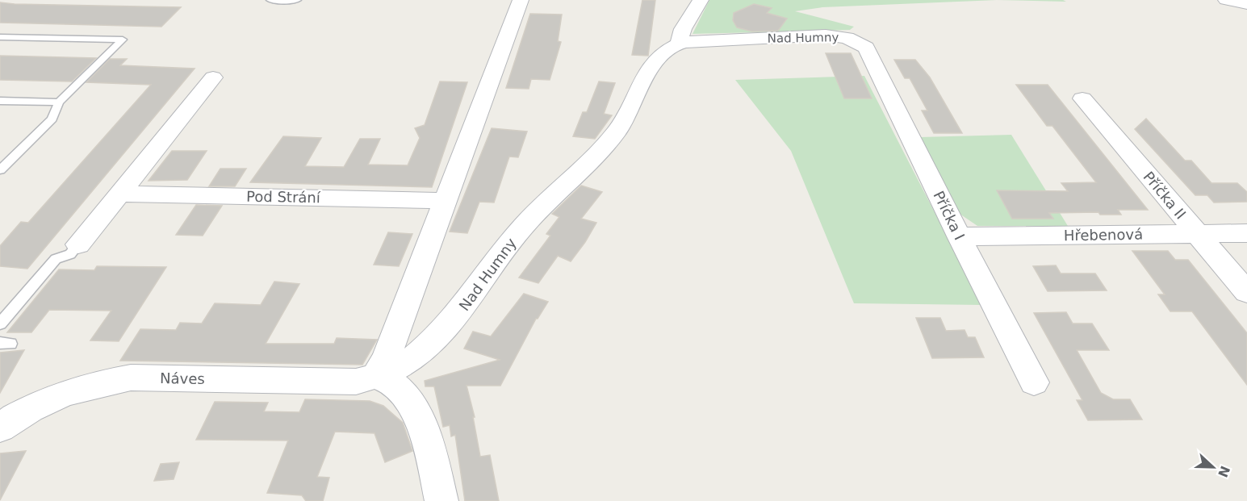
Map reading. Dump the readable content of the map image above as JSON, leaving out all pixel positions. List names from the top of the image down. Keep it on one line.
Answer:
{"streets":{"street":["Nad Humny","Příčka II","Pod Strání","Příčka I","Hřebenová","Náves"]},"crossings":[["Nad Humny","Příčka I"],["Nad Humny","Náves"],["Příčka II","Hřebenová"],["Příčka I","Hřebenová"]],"north":"right"}
